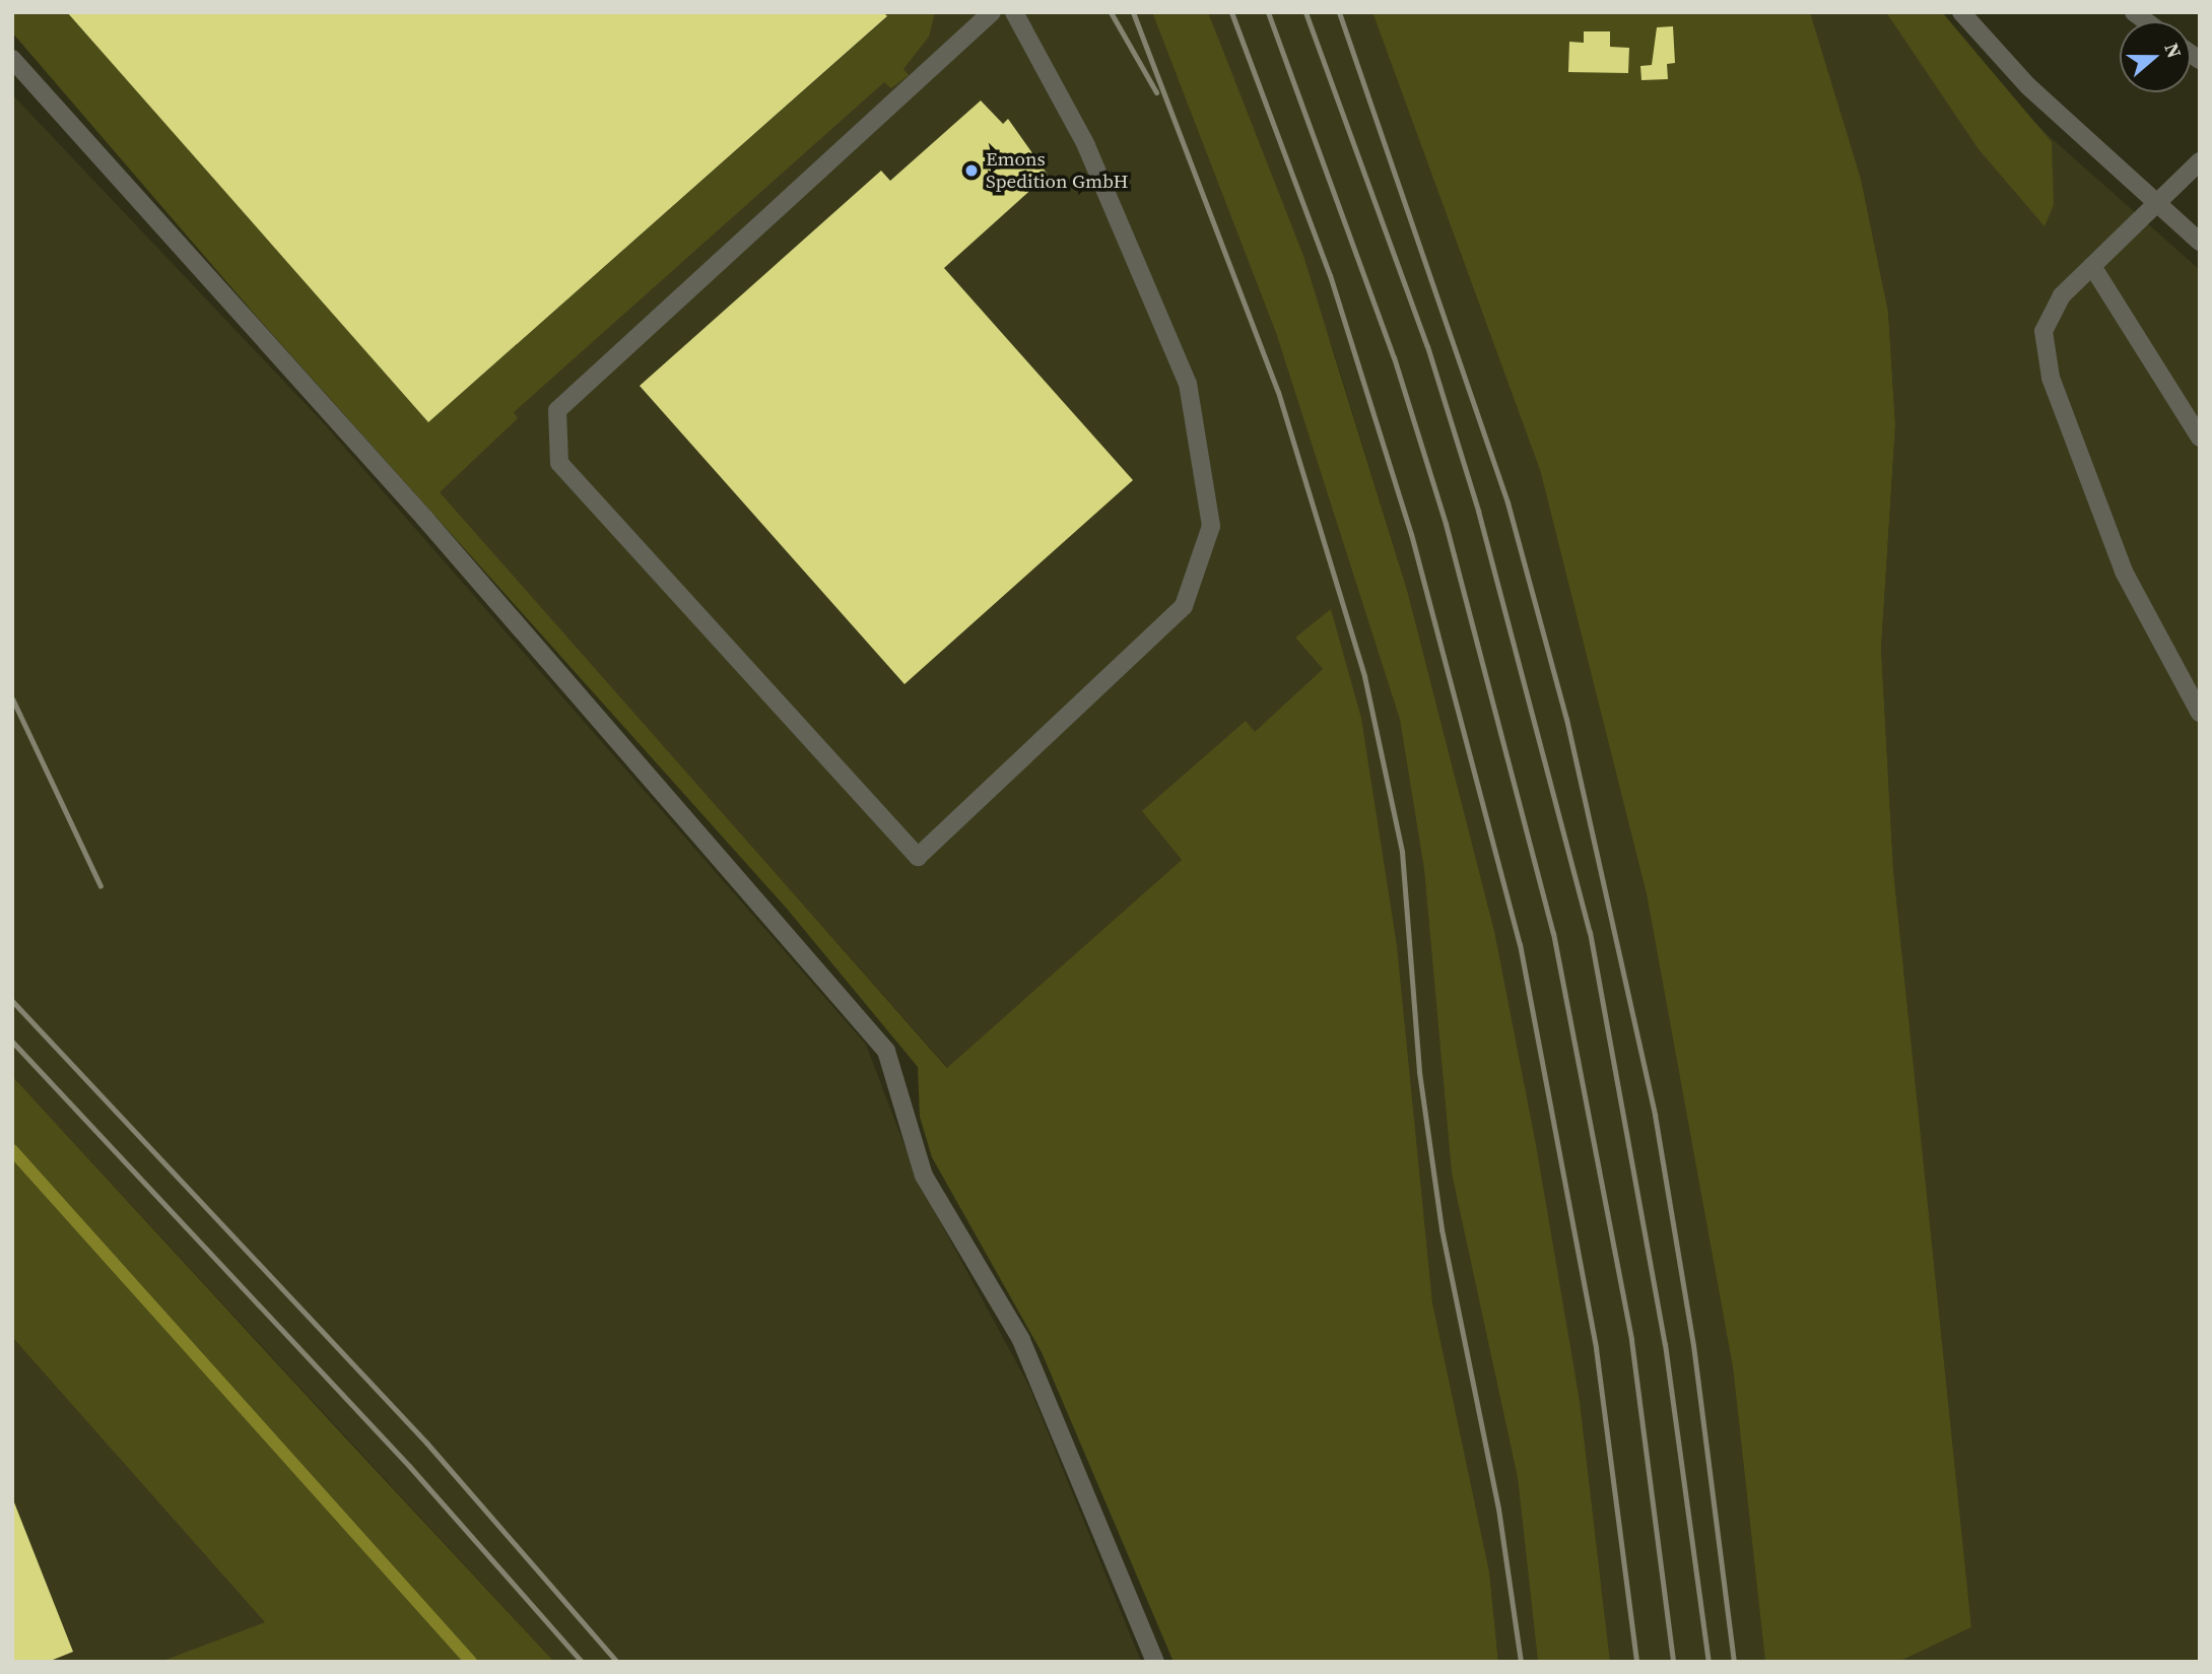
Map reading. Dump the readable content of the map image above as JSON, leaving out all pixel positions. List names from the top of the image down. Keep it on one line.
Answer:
{"places":["Emons Spedition GmbH"],"north":"right"}
